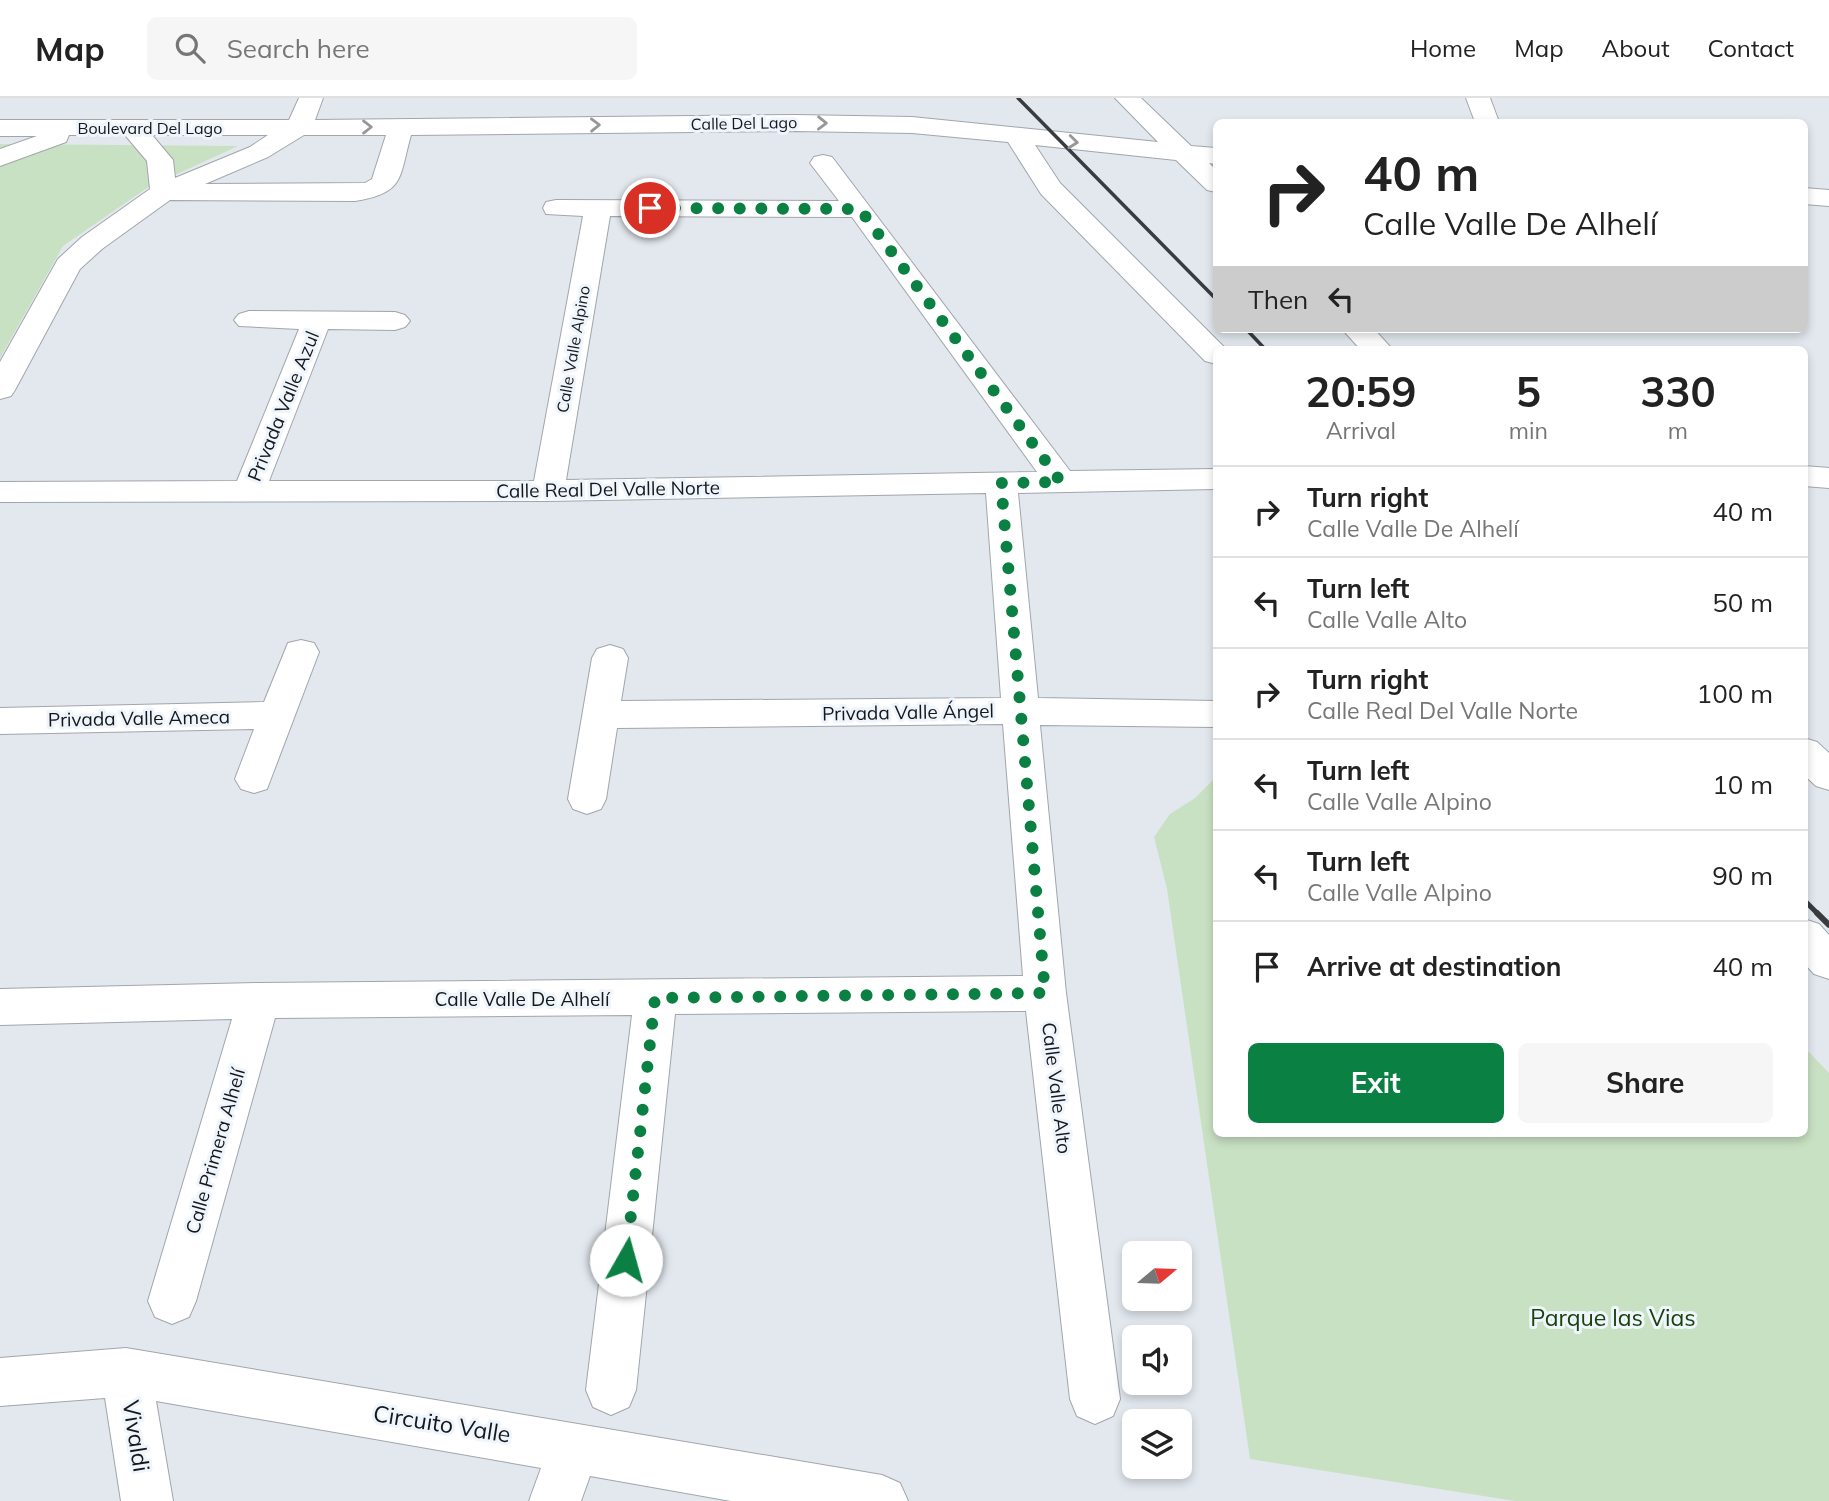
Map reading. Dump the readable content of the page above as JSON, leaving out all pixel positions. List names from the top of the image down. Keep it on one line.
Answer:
{"streets":{"street":["Calle Del Lago","Boulevard Del Lago","Calle Valle Alpino","Privada Valle Azul","Calle Real Del Valle Norte","Privada Valle Ángel","Privada Valle Ameca","Calle Valle De Alhelí","Calle Valle Alto","Calle Primera Alhelí","Circuito Valle","Vivaldi"]},"crossings":[["Calle Del Lago","Boulevard Del Lago"],["Calle Valle Alpino","Calle Real Del Valle Norte"],["Privada Valle Azul","Calle Real Del Valle Norte"],["Calle Real Del Valle Norte","Calle Valle Alto"],["Privada Valle Ángel","Calle Valle Alto"],["Calle Valle De Alhelí","Calle Valle Alto"],["Calle Valle De Alhelí","Calle Primera Alhelí"],["Circuito Valle","Vivaldi"]],"parks":["Parque las Vias"],"north":"right","page":{"header":"Map","search":"Search here","nav":["Home","Map","About","Contact"],"turn":["40 m","Calle Valle De Alhelí"],"then":"Then","eta":["20:59","Arrival","5","min","330","m"],"list":[{"name":"Turn right","note":"Calle Valle De Alhelí","value":"40 m"},{"name":"Turn left","note":"Calle Valle Alto","value":"50 m"},{"name":"Turn right","note":"Calle Real Del Valle Norte","value":"100 m"},{"name":"Turn left","note":"Calle Valle Alpino","value":"10 m"},{"name":"Turn left","note":"Calle Valle Alpino","value":"90 m"},{"name":"Arrive at destination","value":"40 m"}],"buttons":["Exit","Share"]}}
